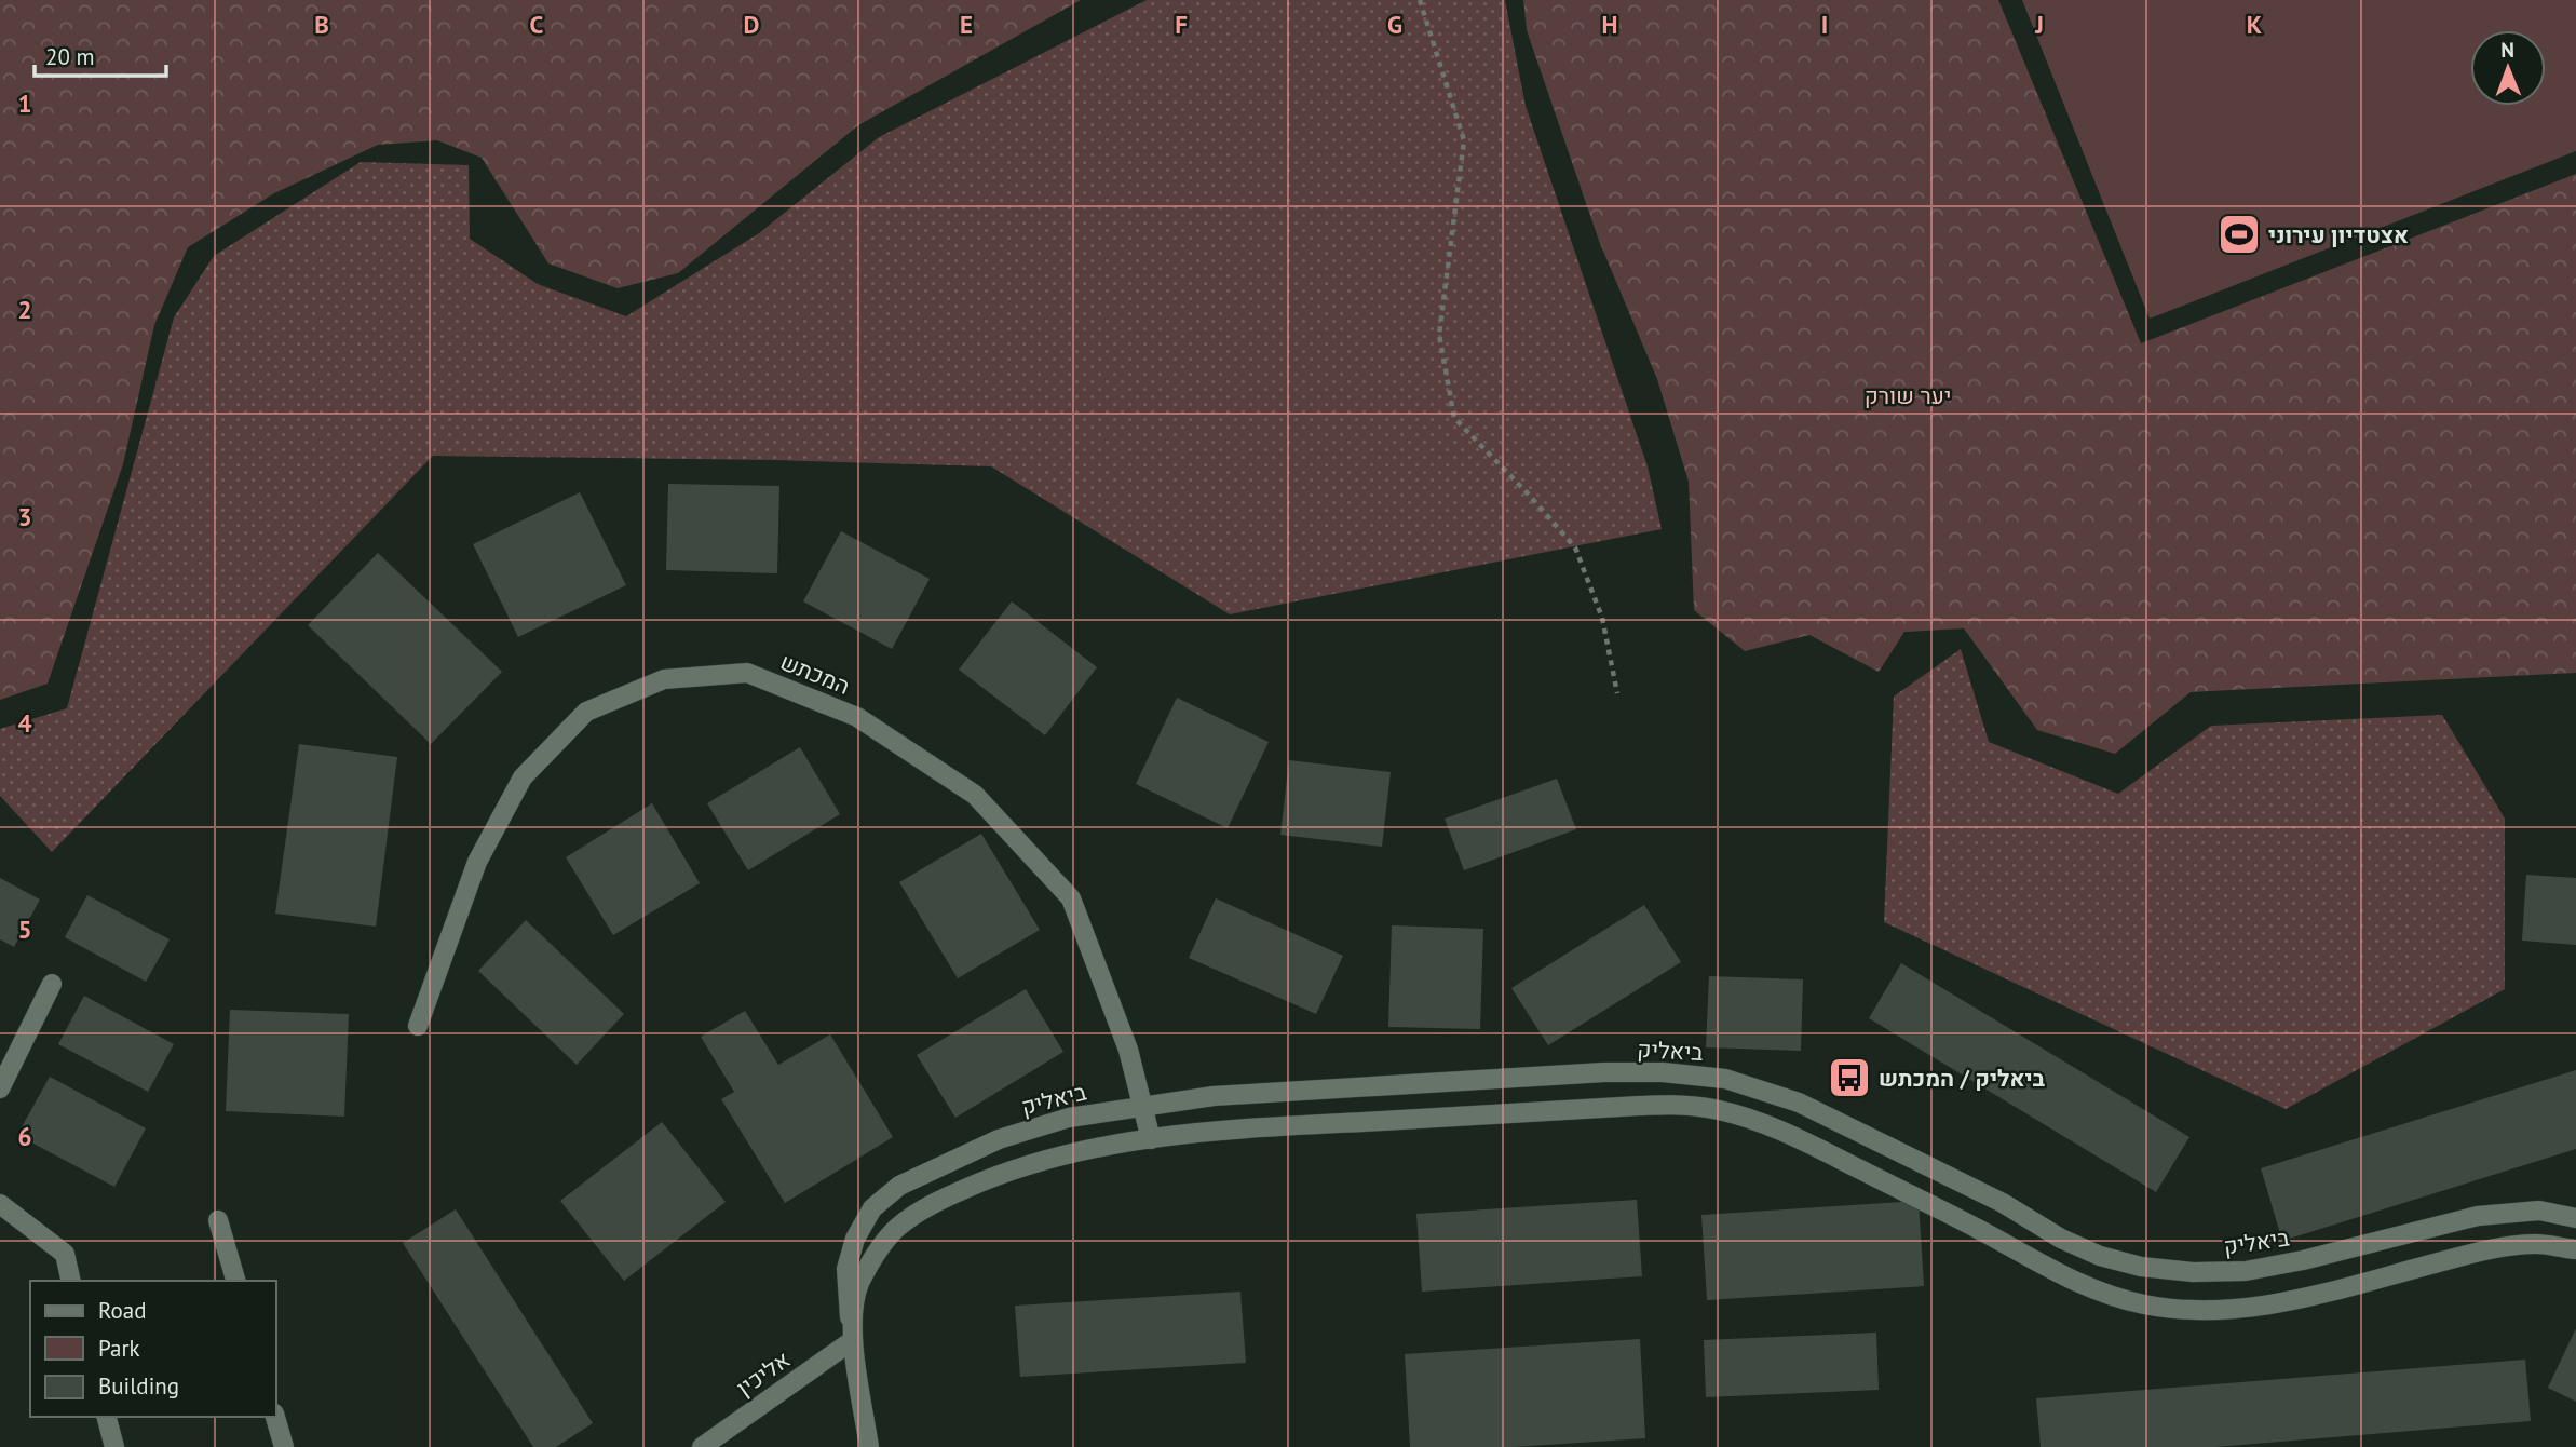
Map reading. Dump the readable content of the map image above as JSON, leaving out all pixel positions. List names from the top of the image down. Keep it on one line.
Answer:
{"streets":{"street":["המכתש","ביאליק","אליכין"]},"crossings":[["המכתש","ביאליק"],["ביאליק","אליכין"]],"parks":["יער שורק"],"places":{"sports":["אצטדיון עירוני"],"bus stop":["ביאליק / המכתש"]},"legend":["Road","Park","Building"],"scale_bar":"20 m","north":"top","grid":{"columns":["B","C","D","E","F","G","H","I","J","K"],"rows":["1","2","3","4","5","6"]}}
